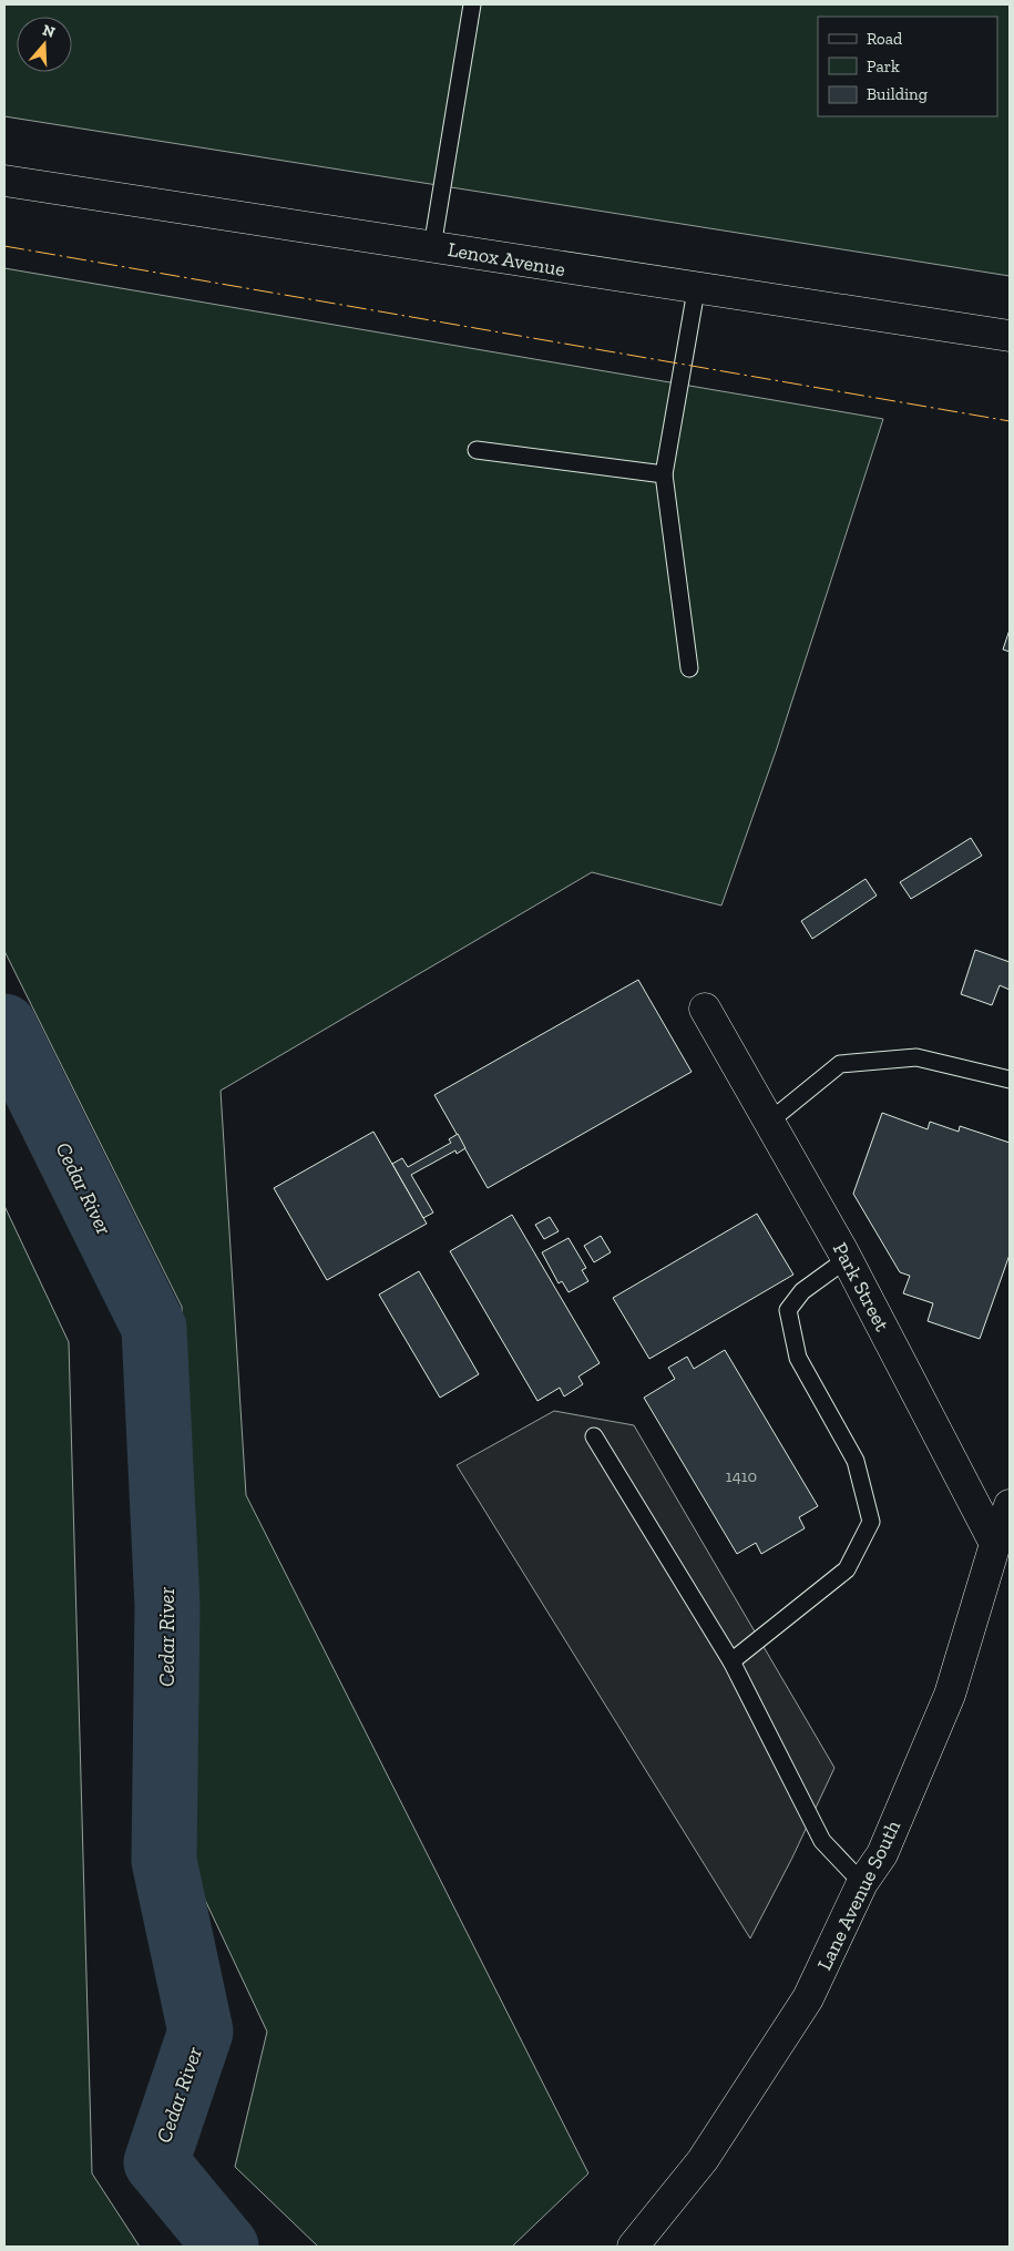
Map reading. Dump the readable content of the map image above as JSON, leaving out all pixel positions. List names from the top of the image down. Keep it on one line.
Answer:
{"streets":{"main road":["Lenox Avenue","Park Street","Lane Avenue South"]},"crossings":[["Park Street","Lane Avenue South"]],"water":["Cedar River"],"house_numbers":["1410"],"legend":["Road","Park","Building"],"north":"top"}
